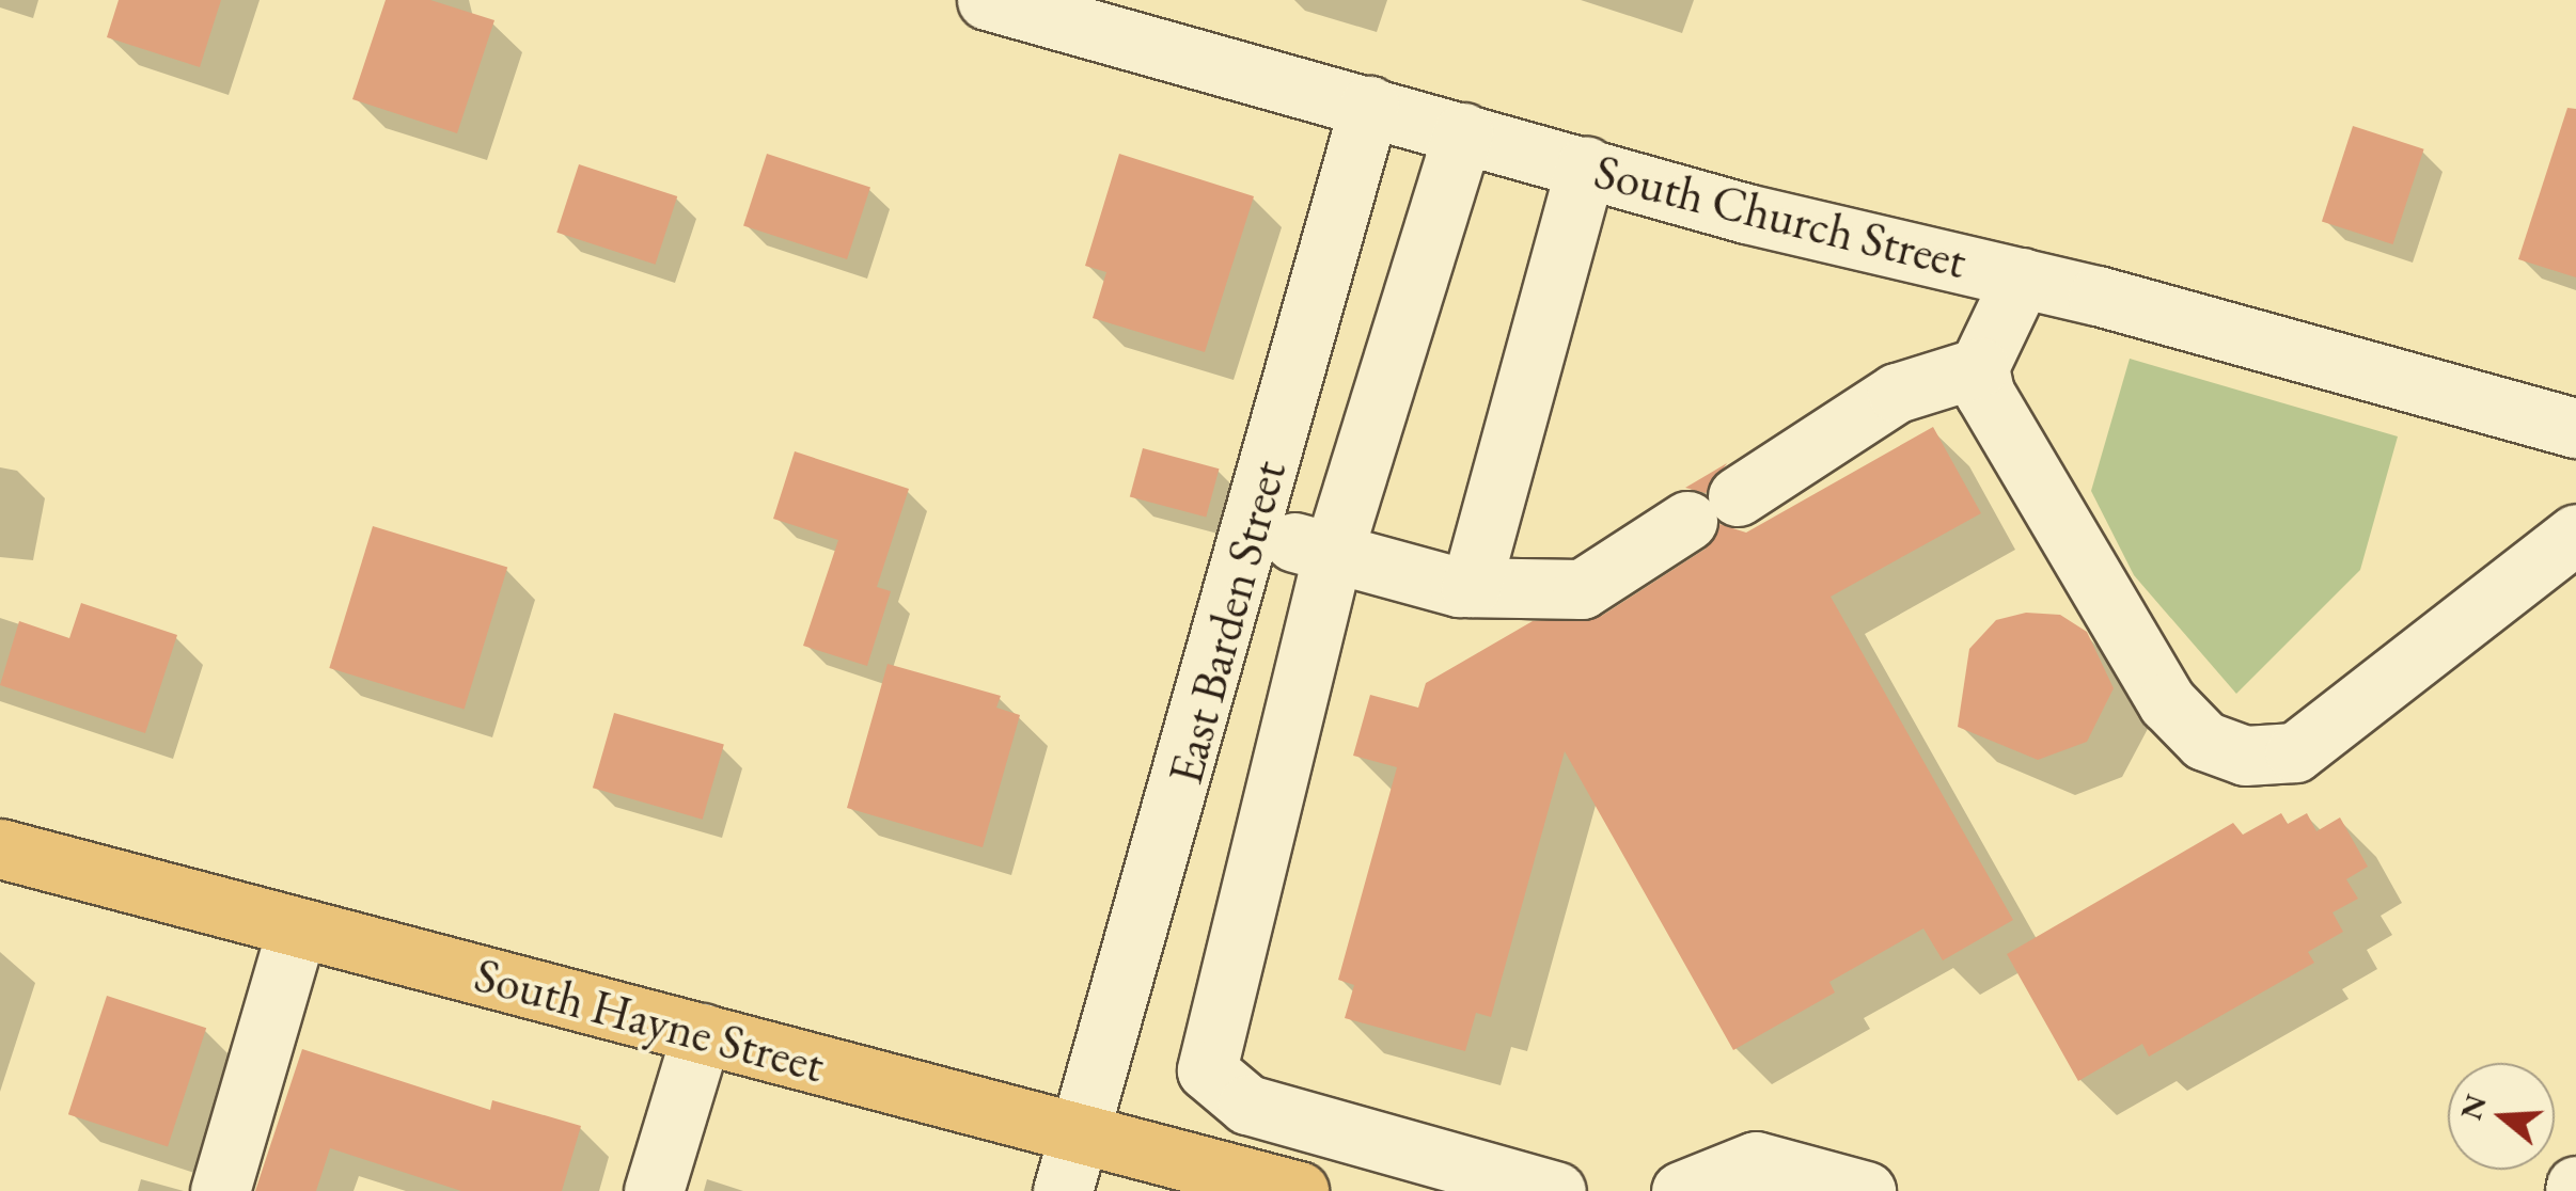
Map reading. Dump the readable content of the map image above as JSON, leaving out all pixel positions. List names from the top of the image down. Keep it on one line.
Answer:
{"streets":{"main road":["South Hayne Street"],"street":["South Church Street","East Barden Street"]},"crossings":[["South Church Street","East Barden Street"],["East Barden Street","South Hayne Street"]],"north":"left"}
